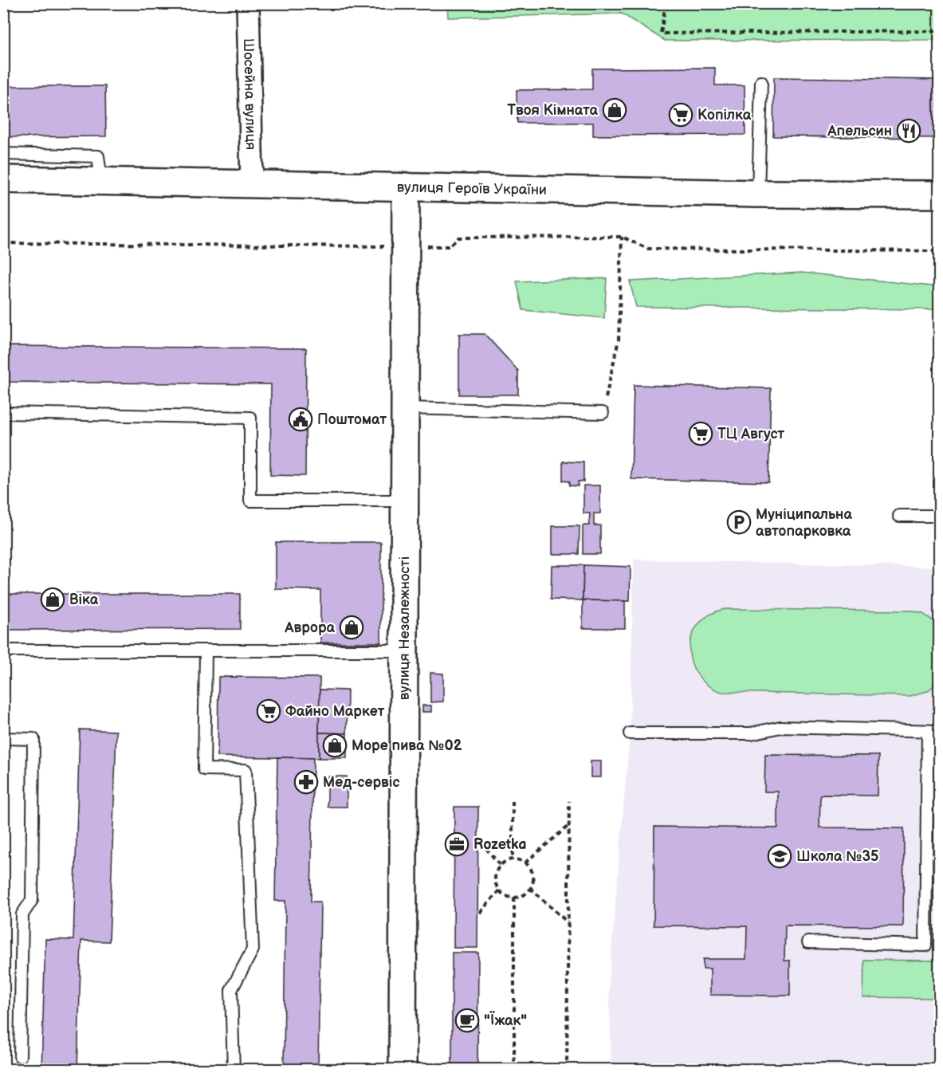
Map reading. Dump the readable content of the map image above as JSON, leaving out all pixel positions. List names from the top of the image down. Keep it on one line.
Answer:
{"streets":{"main road":["вулиця Героїв України","вулиця Незалежності"],"street":["Шосейна вулиця"]},"crossings":[["Шосейна вулиця","вулиця Героїв України"],["вулиця Героїв України","вулиця Незалежності"]],"places":{"shop":["Твоя Кімната","Віка","Аврора","Море пива №02"],"supermarket":["Копілка","ТЦ Август","Файно Маркет"],"restaurant":["Апельсин"],"public building":["Поштомат"],"parking":["Муніципальна автопарковка"],"pharmacy":["Мед-сервіс"],"office":["Rozetka"],"school or university":["Школа №35"],"cafe":["\"Їжак\""]}}
